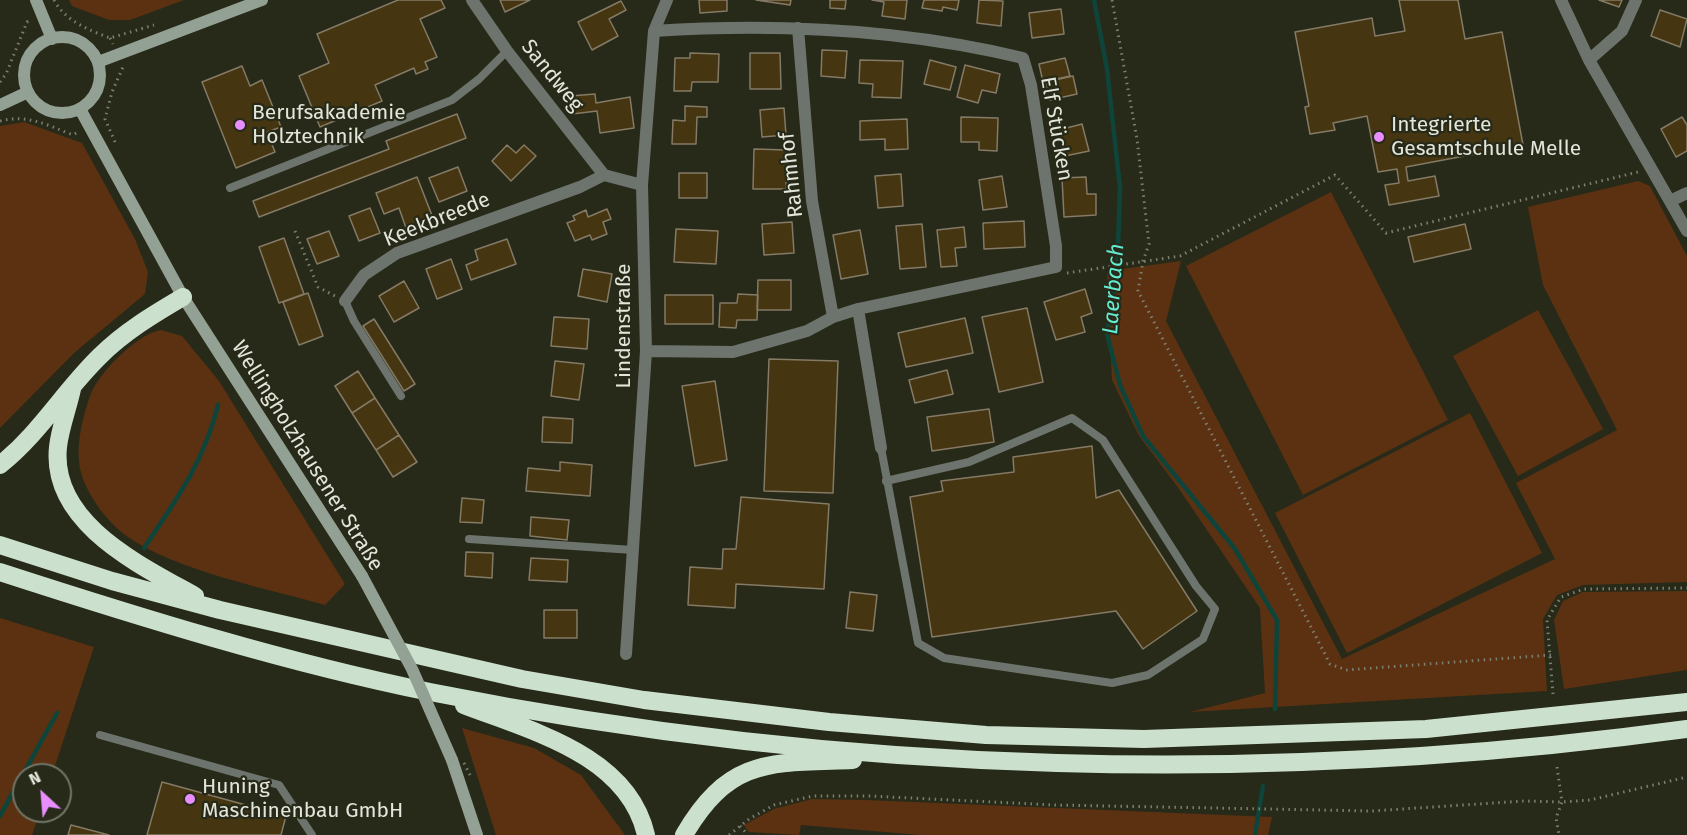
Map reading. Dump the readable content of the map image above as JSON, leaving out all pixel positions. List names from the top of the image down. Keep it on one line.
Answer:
{"streets":{"main road":["Wellingholzhausener Straße"],"street":["Sandweg","Elf Stücken","Rahmhof","Keekbreede","Lindenstraße"]},"crossings":[["Sandweg","Keekbreede"],["Elf Stücken","Rahmhof"],["Elf Stücken","Lindenstraße"]],"water":["Laerbach"],"places":["Berufsakademie Holztechnik","Integrierte Gesamtschule Melle","Huning Maschinenbau GmbH"],"north":"top left"}
